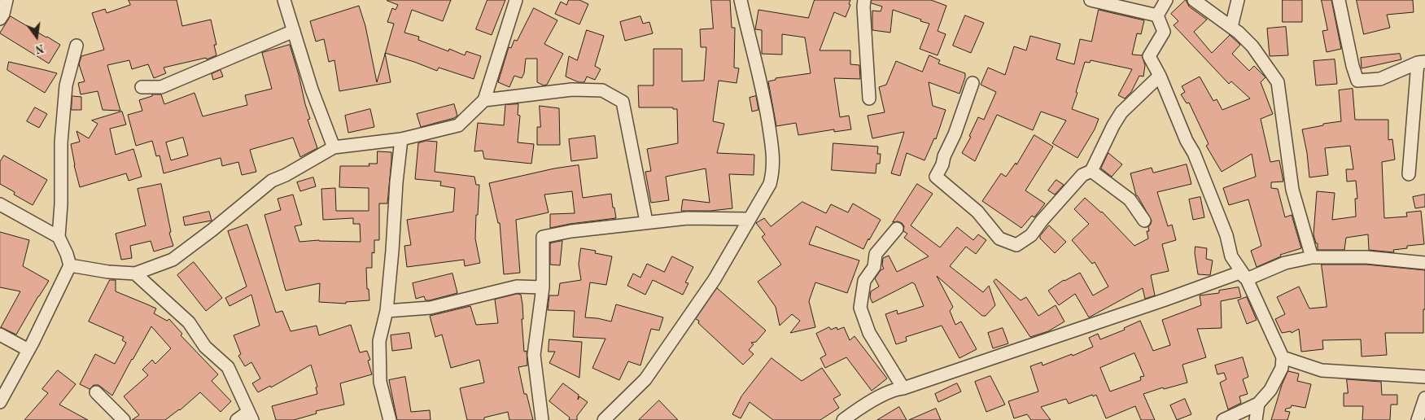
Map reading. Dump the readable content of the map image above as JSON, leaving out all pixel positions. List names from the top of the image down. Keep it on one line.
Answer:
{"north":"bottom"}
